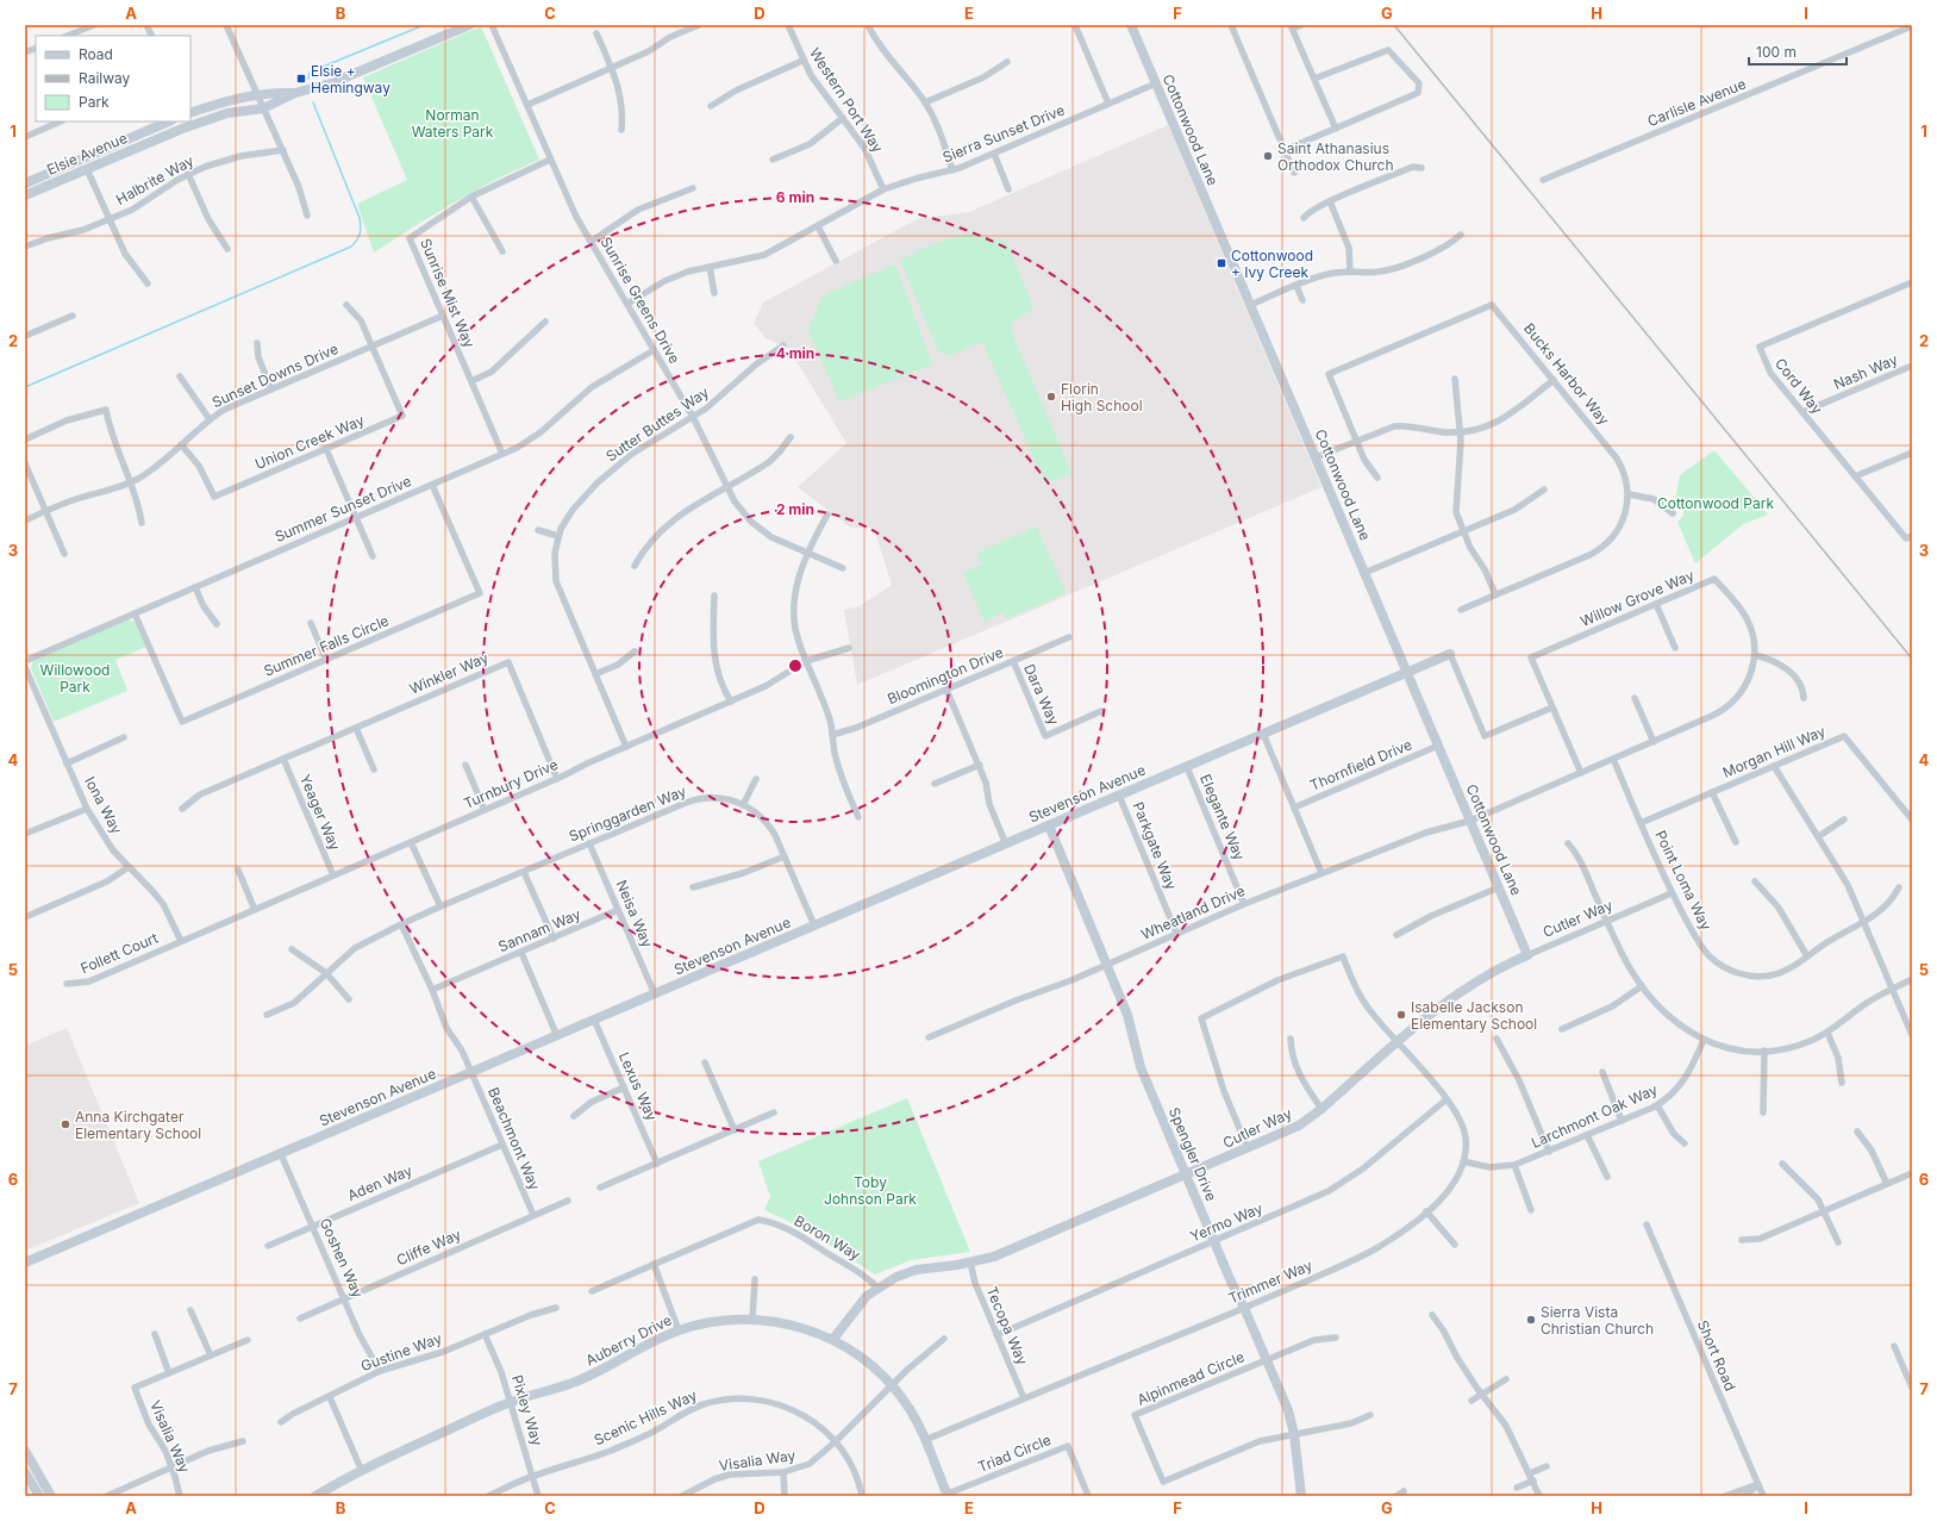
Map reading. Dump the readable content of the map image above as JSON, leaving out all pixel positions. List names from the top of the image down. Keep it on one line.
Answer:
{"streets":{"street":["Western Port Way","Carlisle Avenue","Cottonwood Lane","Sierra Sunset Drive","Elsie Avenue","Halbrite Way","Sunrise Mist Way","Sunrise Greens Drive","Nash Way","Bucks Harbor Way","Sunset Downs Drive","Cord Way","Sutter Buttes Way","Union Creek Way","Summer Sunset Drive","Willow Grove Way","Summer Falls Circle","Winkler Way","Bloomington Drive","Dara Way","Morgan Hill Way","Thornfield Drive","Turnbury Drive","Stevenson Avenue","Iona Way","Yeager Way","Springgarden Way","Elegante Way","Parkgate Way","Point Loma Way","Wheatland Drive","Neisa Way","Cutler Way","Sannam Way","Follett Court","Lexus Way","Larchmont Oak Way","Beachmont Way","Spengler Drive","Aden Way","Yermo Way","Boron Way","Cliffe Way","Goshen Way","Trimmer Way","Tecopa Way","Auberry Drive","Gustine Way","Short Road","Alpinmead Circle","Pixley Way","Scenic Hills Way","Visalia Way","Triad Circle"]},"crossings":[["Western Port Way","Sierra Sunset Drive"],["Cottonwood Lane","Sierra Sunset Drive"],["Cottonwood Lane","Willow Grove Way"],["Cottonwood Lane","Thornfield Drive"],["Cottonwood Lane","Stevenson Avenue"],["Cottonwood Lane","Wheatland Drive"],["Cottonwood Lane","Cutler Way"],["Sierra Sunset Drive","Sunrise Greens Drive"],["Sunrise Mist Way","Sunrise Greens Drive"],["Sunrise Mist Way","Sunset Downs Drive"],["Sunrise Mist Way","Summer Sunset Drive"],["Sunrise Greens Drive","Sutter Buttes Way"],["Sunrise Greens Drive","Summer Sunset Drive"],["Nash Way","Cord Way"],["Sunset Downs Drive","Union Creek Way"],["Sutter Buttes Way","Turnbury Drive"],["Summer Sunset Drive","Summer Falls Circle"],["Willow Grove Way","Point Loma Way"],["Willow Grove Way","Wheatland Drive"],["Winkler Way","Turnbury Drive"],["Winkler Way","Yeager Way"],["Bloomington Drive","Dara Way"],["Morgan Hill Way","Point Loma Way"],["Turnbury Drive","Iona Way"],["Turnbury Drive","Yeager Way"],["Turnbury Drive","Follett Court"],["Stevenson Avenue","Springgarden Way"],["Stevenson Avenue","Elegante Way"],["Stevenson Avenue","Parkgate Way"],["Stevenson Avenue","Neisa Way"],["Stevenson Avenue","Lexus Way"],["Stevenson Avenue","Beachmont Way"],["Stevenson Avenue","Spengler Drive"],["Stevenson Avenue","Goshen Way"],["Iona Way","Follett Court"],["Springgarden Way","Neisa Way"],["Springgarden Way","Beachmont Way"],["Elegante Way","Wheatland Drive"],["Parkgate Way","Wheatland Drive"],["Point Loma Way","Cutler Way"],["Wheatland Drive","Spengler Drive"],["Neisa Way","Sannam Way"],["Cutler Way","Spengler Drive"],["Cutler Way","Boron Way"],["Cutler Way","Trimmer Way"],["Cutler Way","Tecopa Way"],["Cutler Way","Auberry Drive"],["Sannam Way","Beachmont Way"],["Larchmont Oak Way","Trimmer Way"],["Beachmont Way","Aden Way"],["Beachmont Way","Cliffe Way"],["Spengler Drive","Yermo Way"],["Spengler Drive","Trimmer Way"],["Spengler Drive","Alpinmead Circle"],["Aden Way","Goshen Way"],["Yermo Way","Trimmer Way"],["Yermo Way","Tecopa Way"],["Cliffe Way","Goshen Way"],["Goshen Way","Gustine Way"],["Trimmer Way","Tecopa Way"],["Trimmer Way","Auberry Drive"],["Auberry Drive","Pixley Way"],["Auberry Drive","Visalia Way"],["Auberry Drive","Triad Circle"],["Gustine Way","Pixley Way"],["Pixley Way","Scenic Hills Way"],["Scenic Hills Way","Visalia Way"]],"parks":["Norman Waters Park","Cottonwood Park","Willowood Park","Toby Johnson Park"],"places":{"transit":["Elsie + Hemingway","Cottonwood + Ivy Creek"],"other":["Saint Athanasius Orthodox Church","Florin High School","Isabelle Jackson Elementary School","Anna Kirchgater Elementary School","Sierra Vista Christian Church"]},"legend":["Road","Railway","Park"],"scale_bar":"100 m","grid":{"columns":["A","B","C","D","E","F","G","H","I"],"rows":["1","2","3","4","5","6","7"]},"rings":["6 min","4 min","2 min"]}
